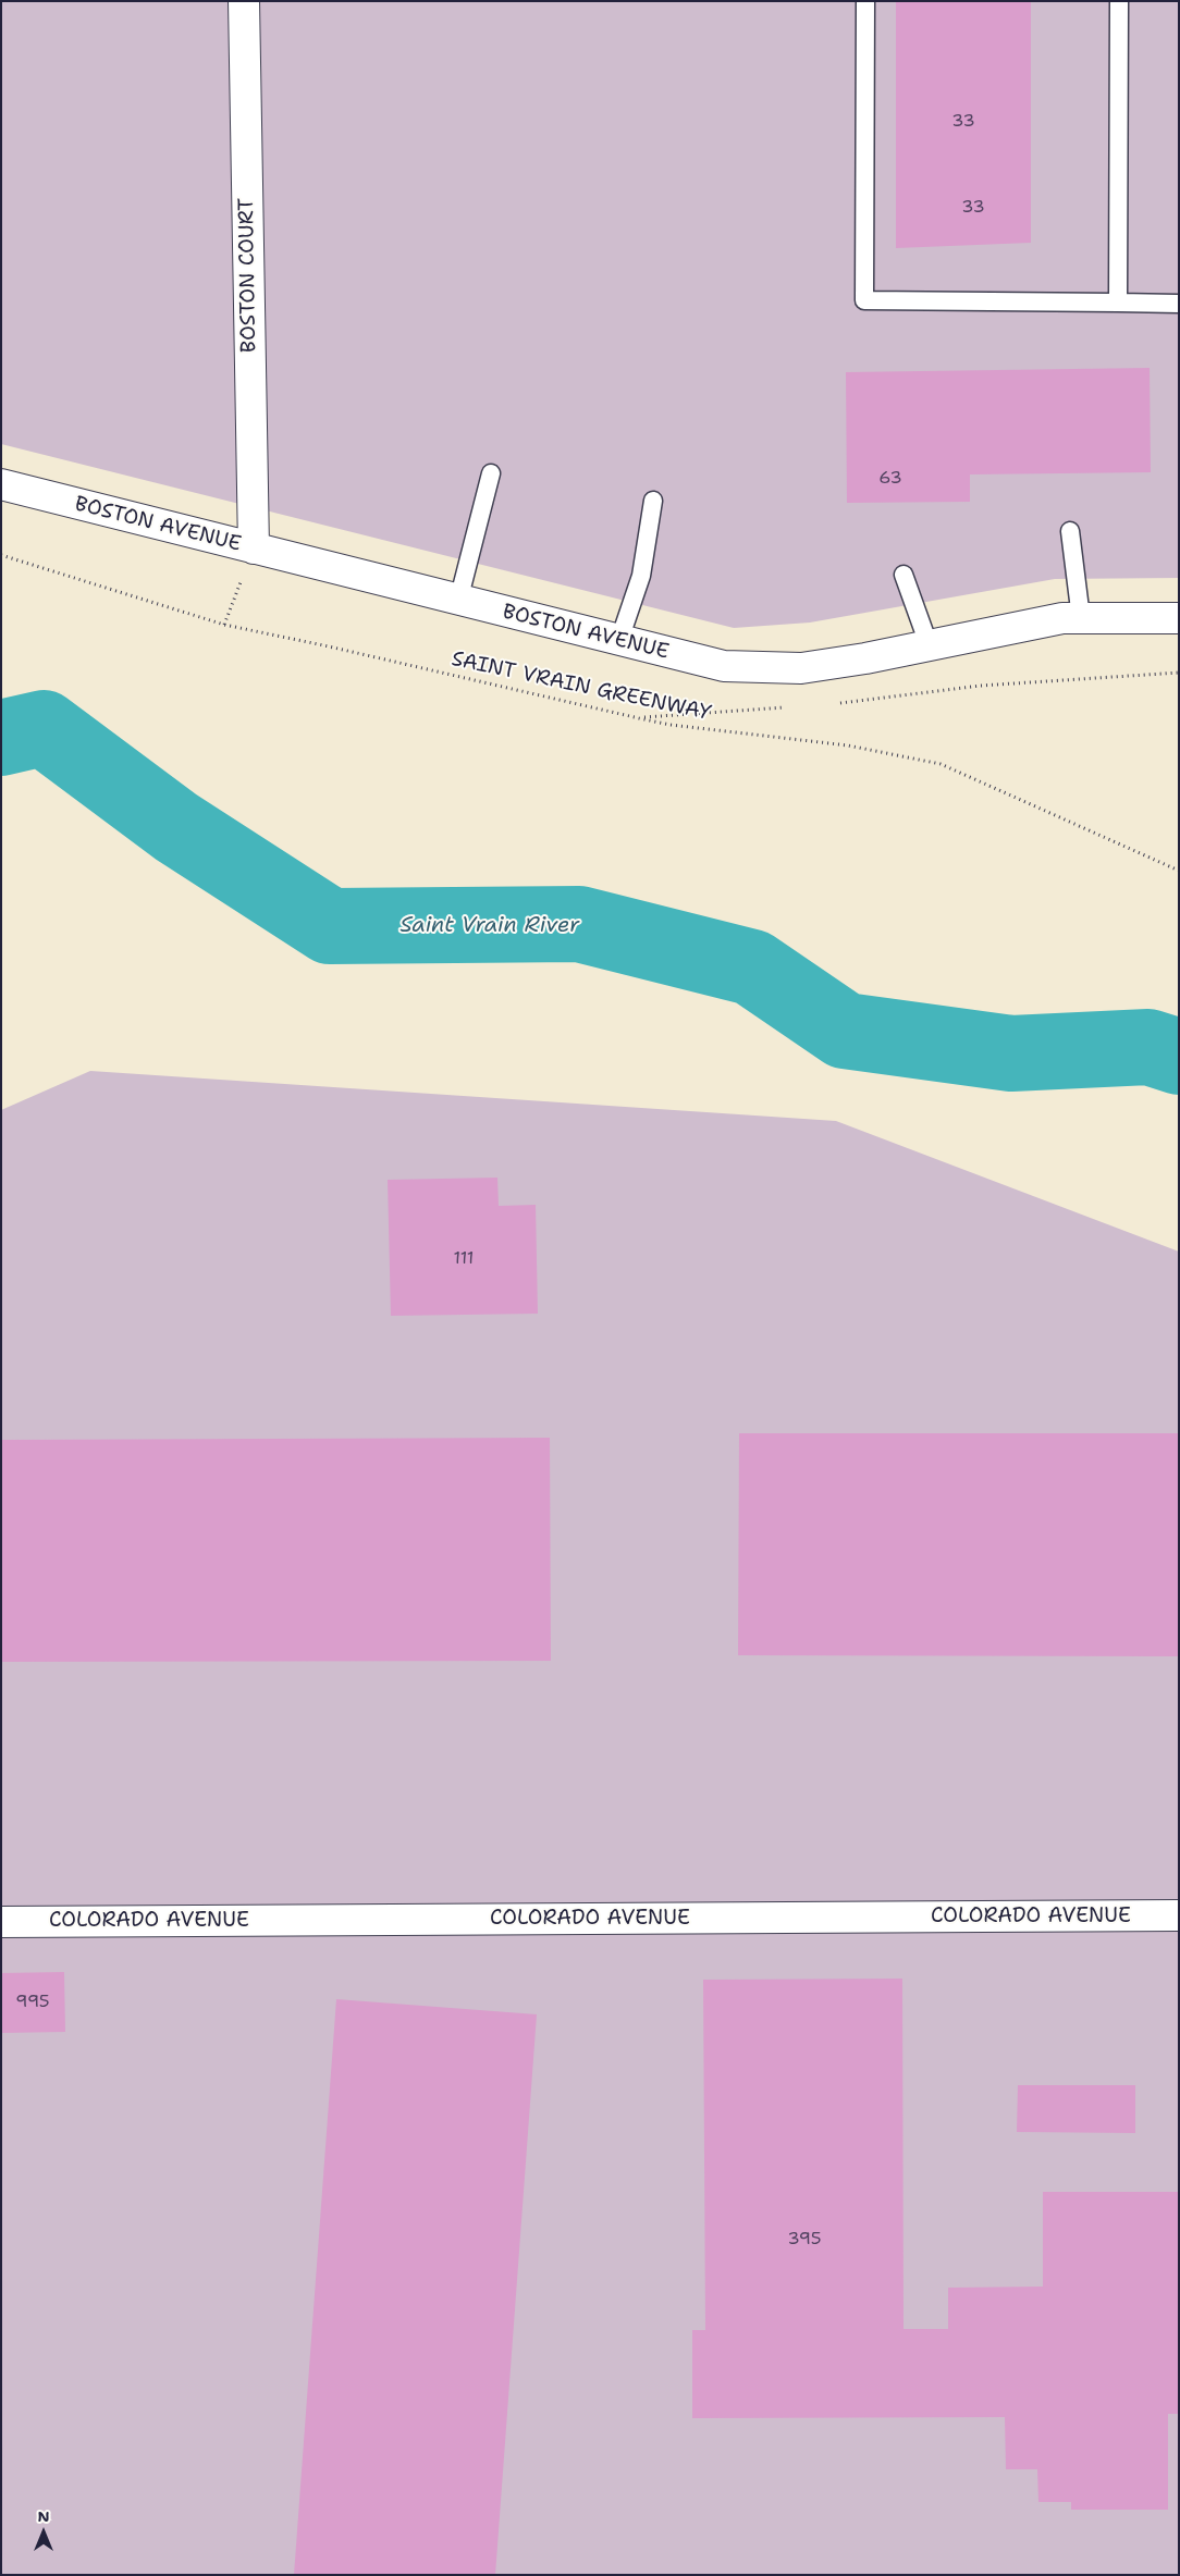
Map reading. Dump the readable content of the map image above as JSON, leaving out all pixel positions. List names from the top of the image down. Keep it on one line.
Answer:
{"streets":{"street":["BOSTON COURT","BOSTON AVENUE","COLORADO AVENUE"],"path":["SAINT VRAIN GREENWAY"]},"crossings":[["BOSTON COURT","BOSTON AVENUE"]],"water":["Saint Vrain River"],"house_numbers":["33","33","63","111","995","395"],"north":"top"}
